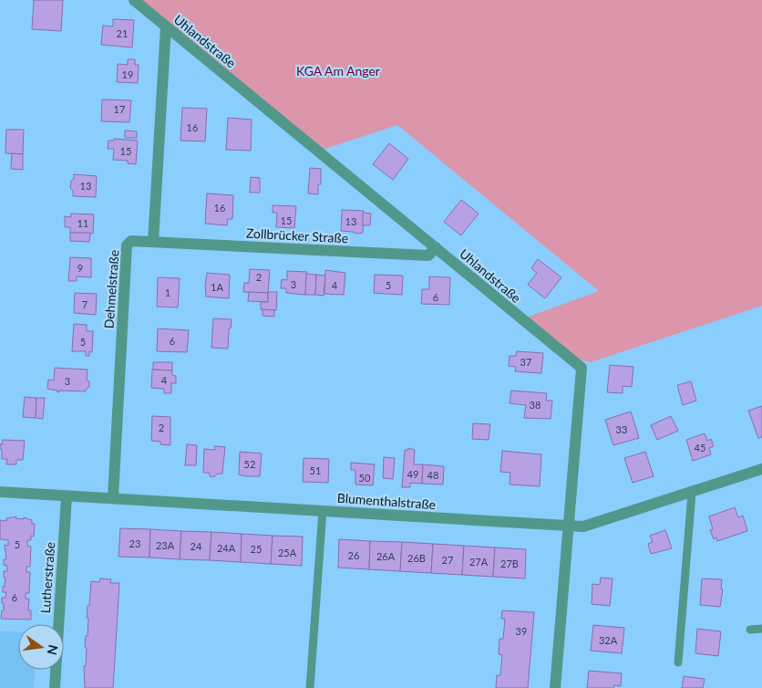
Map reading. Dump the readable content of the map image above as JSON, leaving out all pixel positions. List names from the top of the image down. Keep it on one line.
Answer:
{"streets":{"street":["Uhlandstraße","Zollbrücker Straße","Dehmelstraße","Blumenthalstraße","Lutherstraße"]},"crossings":[["Uhlandstraße","Zollbrücker Straße"],["Uhlandstraße","Blumenthalstraße"],["Zollbrücker Straße","Dehmelstraße"],["Dehmelstraße","Blumenthalstraße"],["Blumenthalstraße","Lutherstraße"]],"parks":["KGA Am Anger"],"house_numbers":["21","19","17","16","15","13","16","15","13","11","9","2","3","4","5","1A","1","6","7","6","5","37","4","3","38","2","33","45","52","51","49","48","50","23","5","23A","24","24A","25","25A","26","26A","26B","27","27A","27B","6","39","32A"],"north":"right"}
